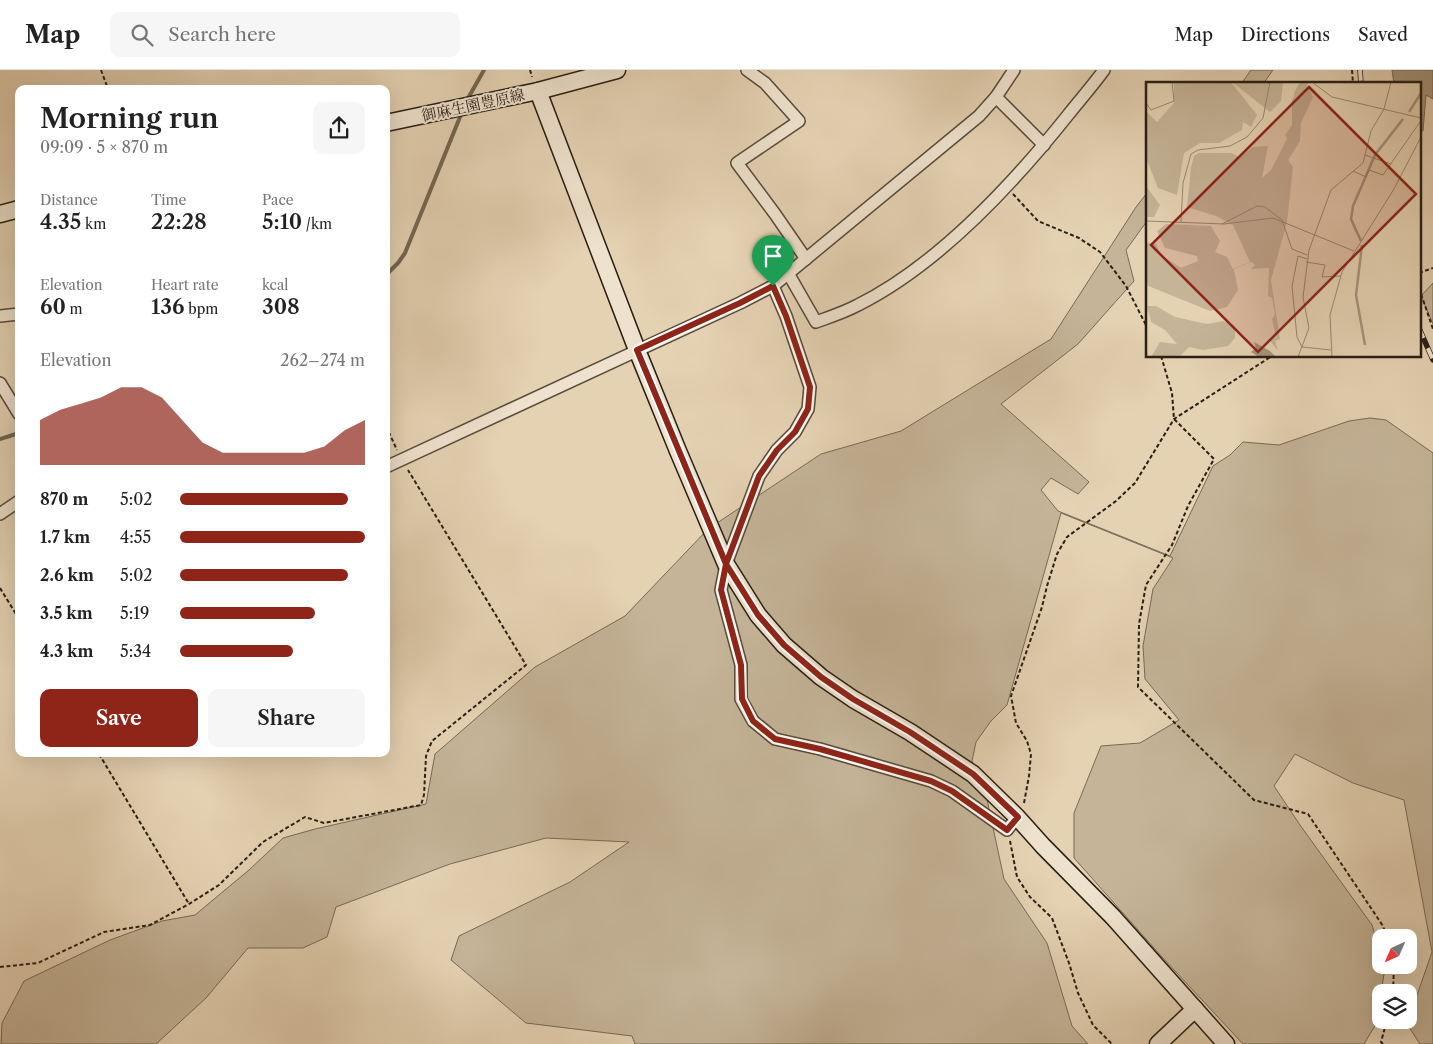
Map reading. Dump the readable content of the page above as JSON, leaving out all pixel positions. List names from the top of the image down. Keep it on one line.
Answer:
{"streets":{"street":["御麻生園豊原線"]},"north":"bottom left","page":{"header":"Map","search":"Search here","nav":["Map","Directions","Saved"],"heading":["Morning run","09:09 · 5 × 870 m"],"stats":[["Distance","4.35 km"],["Time","22:28"],["Pace","5:10 /km"],["Elevation","60 m"],["Heart rate","136 bpm"],["kcal","308"]],"chart":["Elevation","262–274 m"],"list":[{"name":"870 m","note":"5:02"},{"name":"1.7 km","note":"4:55"},{"name":"2.6 km","note":"5:02"},{"name":"3.5 km","note":"5:19"},{"name":"4.3 km","note":"5:34"}],"buttons":["Save","Share"]}}
